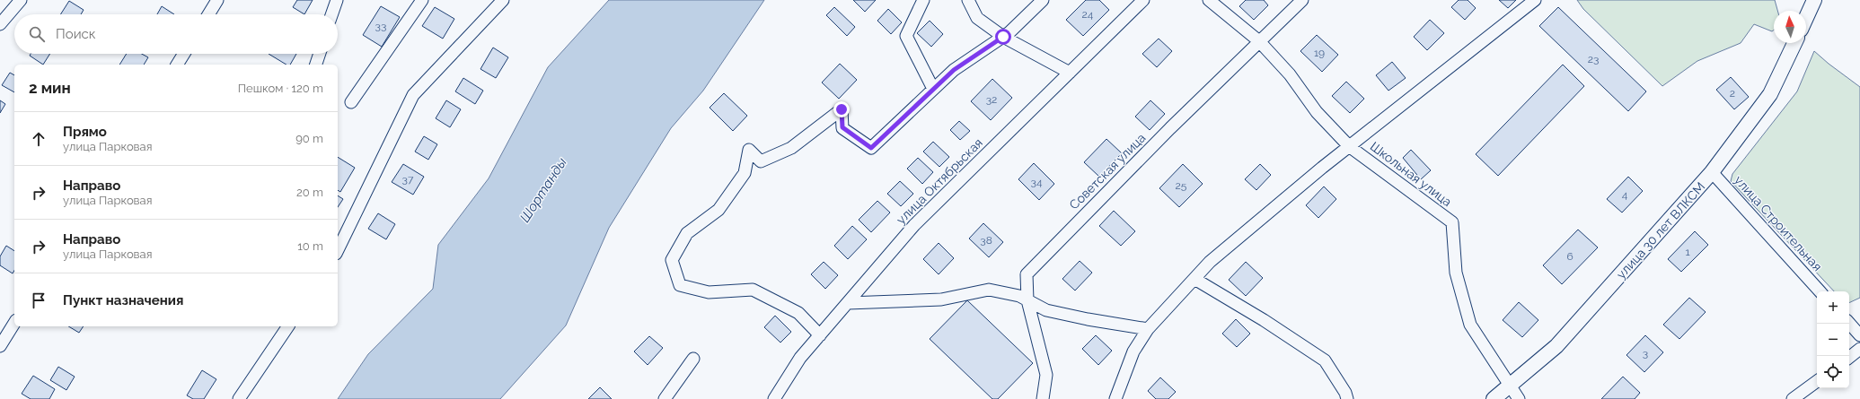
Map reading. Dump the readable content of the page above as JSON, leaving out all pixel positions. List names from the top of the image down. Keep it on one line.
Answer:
{"streets":{"street":["Советская улица","Школьная улица","улица Октябрьская","улица Строительная","улица 30 лет ВЛКСМ"]},"crossings":[["Школьная улица","улица 30 лет ВЛКСМ"],["улица Строительная","улица 30 лет ВЛКСМ"]],"water":["Шортанды"],"house_numbers":["24","33","19","23","2","32","37","34","25","4","38","1","6","3"],"north":"top","page":{"search":"Поиск","heading":["2 мин","Пешком · 120 m"],"list":[["Прямо","улица Парковая","90 m"],["Направо","улица Парковая","20 m"],["Направо","улица Парковая","10 m"],"Пункт назначения"],"map_buttons":["+","−"]}}
